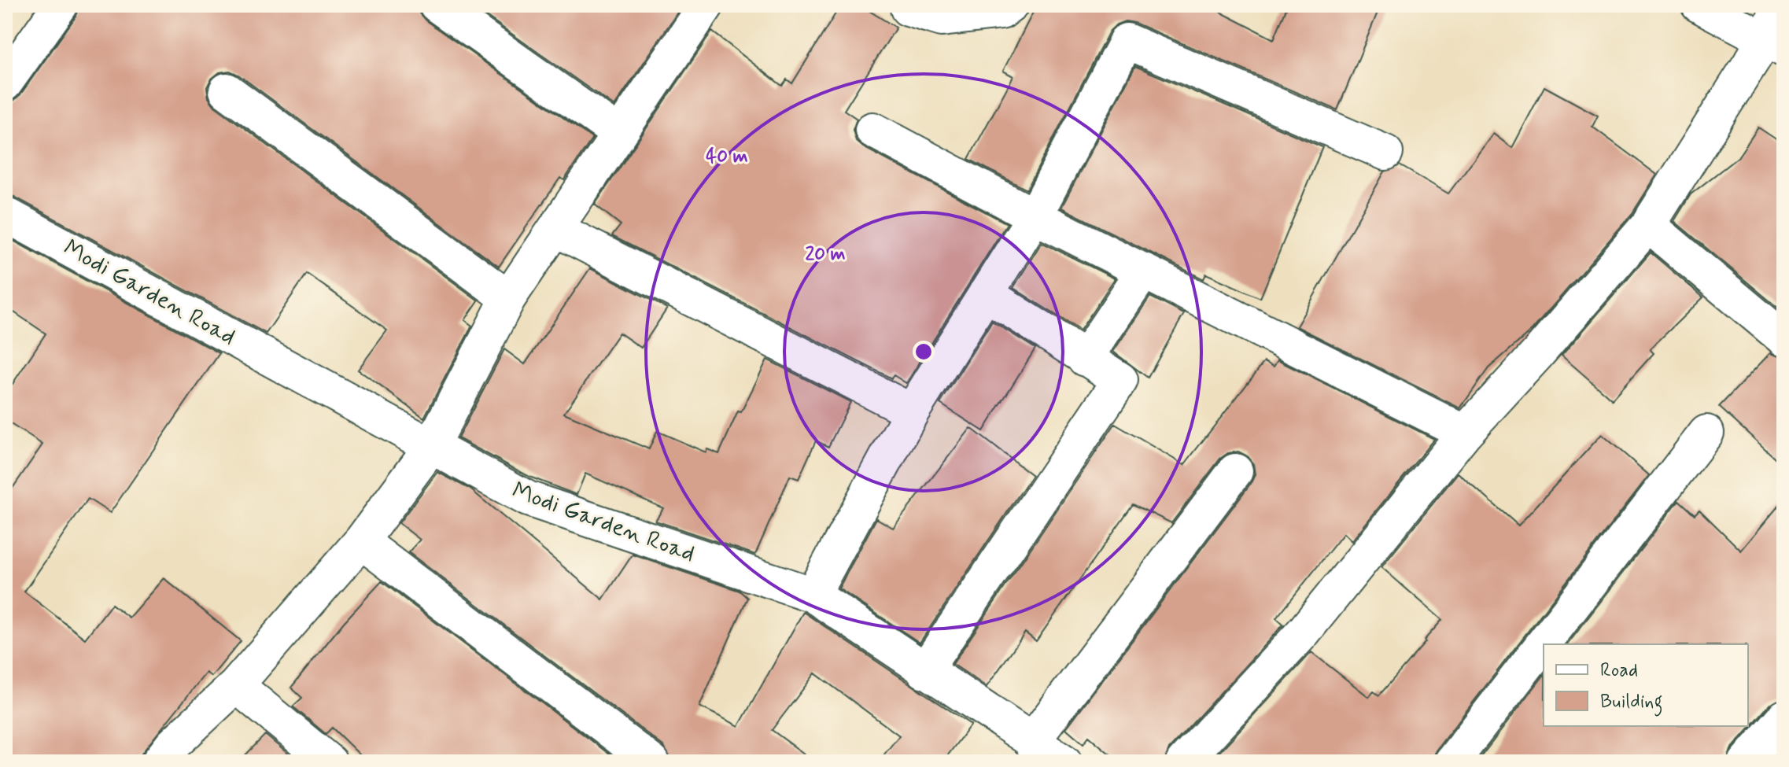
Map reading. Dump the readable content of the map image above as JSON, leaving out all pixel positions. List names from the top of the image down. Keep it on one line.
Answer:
{"streets":{"street":["Modi Garden Road"]},"legend":["Road","Building"],"rings":["40 m","20 m"]}
